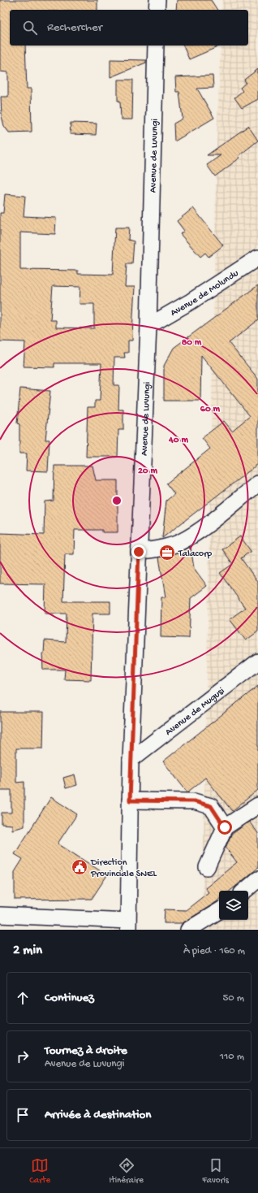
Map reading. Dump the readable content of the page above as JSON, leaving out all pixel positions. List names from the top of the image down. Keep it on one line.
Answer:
{"streets":{"street":["Avenue de Luvungi","Avenue de Molundu","Avenue de Mugusi"]},"crossings":[["Avenue de Luvungi","Avenue de Molundu"],["Avenue de Luvungi","Avenue de Mugusi"]],"places":{"office":["Talacorp"],"public building":["Direction Provinciale SNEL"]},"page":{"search":"Rechercher","heading":["2 min","À pied · 160 m"],"list":[["Continuez","50 m"],["Tournez à droite","Avenue de Luvungi","110 m"],"Arrivée à destination"],"nav":["Carte","Itinéraire","Favoris"]},"rings":["80 m","60 m","40 m","20 m"]}
